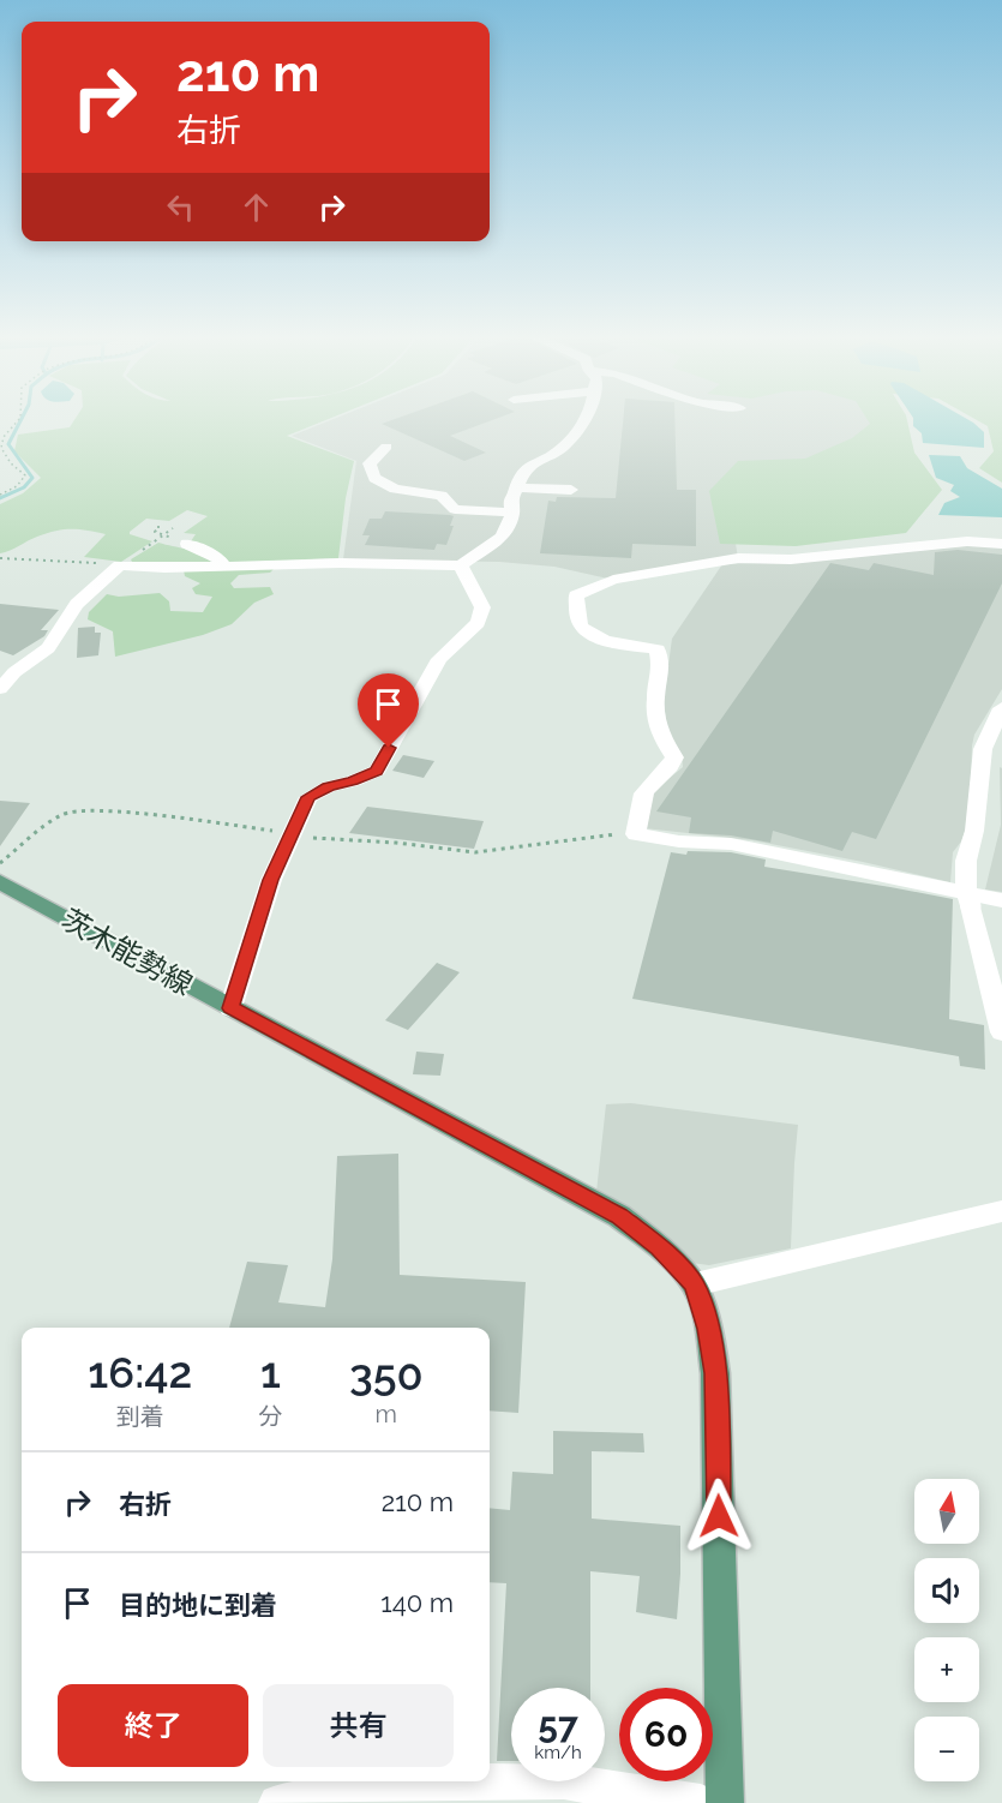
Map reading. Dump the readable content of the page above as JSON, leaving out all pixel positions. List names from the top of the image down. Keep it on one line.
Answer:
{"streets":{"main road":["茨木能勢線"]},"north":"top","page":{"turn":["210 m","右折"],"eta":["16:42","到着","1","分","350","m"],"list":[{"name":"右折","value":"210 m"},{"name":"目的地に到着","value":"140 m"}],"map_buttons":["+","−"],"buttons":["終了","共有"],"speed":"57 km/h","limit":"60"}}
